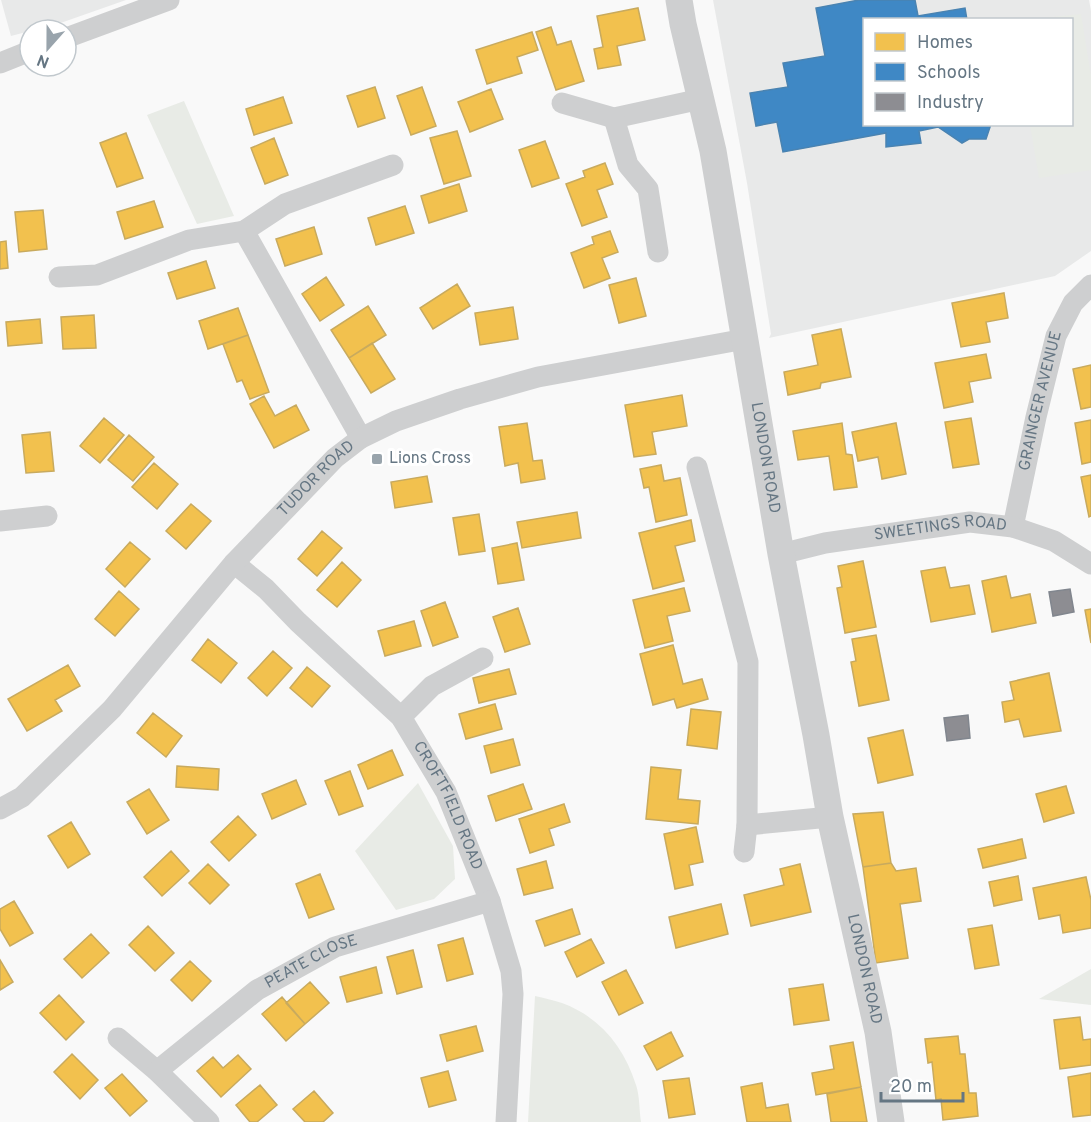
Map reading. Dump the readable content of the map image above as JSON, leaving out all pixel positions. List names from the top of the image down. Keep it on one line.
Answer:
{"streets":{"street":["GRAINGER AVENUE","LONDON ROAD","TUDOR ROAD","SWEETINGS ROAD","CROFTFIELD ROAD","PEATE CLOSE"]},"crossings":[["GRAINGER AVENUE","SWEETINGS ROAD"],["LONDON ROAD","TUDOR ROAD"],["LONDON ROAD","SWEETINGS ROAD"],["TUDOR ROAD","CROFTFIELD ROAD"],["CROFTFIELD ROAD","PEATE CLOSE"]],"places":{"transit":["Lions Cross"]},"legend":["Homes","Schools","Industry"],"scale_bar":"20 m","north":"bottom"}
